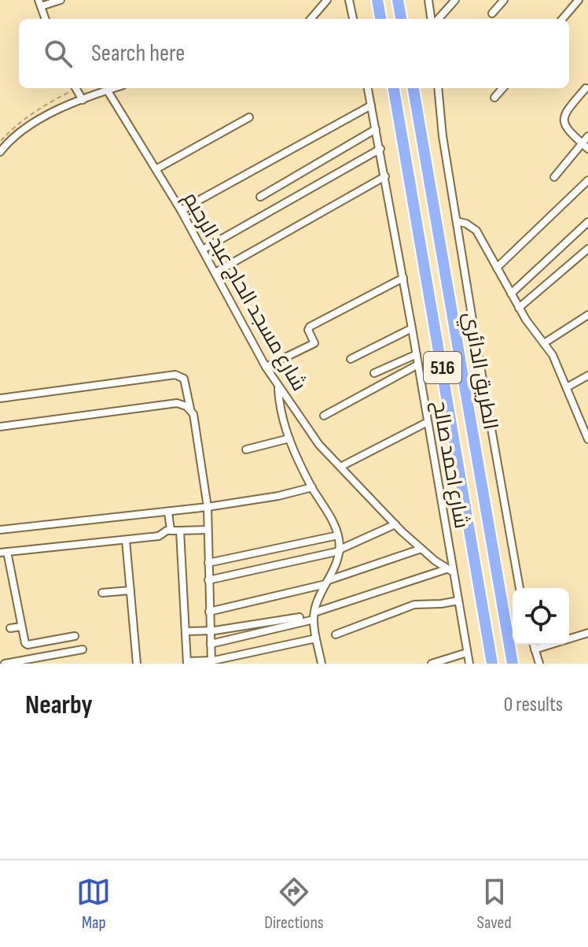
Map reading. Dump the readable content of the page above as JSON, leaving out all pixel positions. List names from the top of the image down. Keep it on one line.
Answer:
{"streets":{"highway":["516","الطريق الدائري"],"street":["شارع مسجد الحاج عبد الرحيم","شارع احمد صالح"]},"crossings":[["شارع مسجد الحاج عبد الرحيم","شارع احمد صالح"]],"page":{"search":"Search here","heading":["Nearby","0 results"],"nav":["Map","Directions","Saved"]}}
